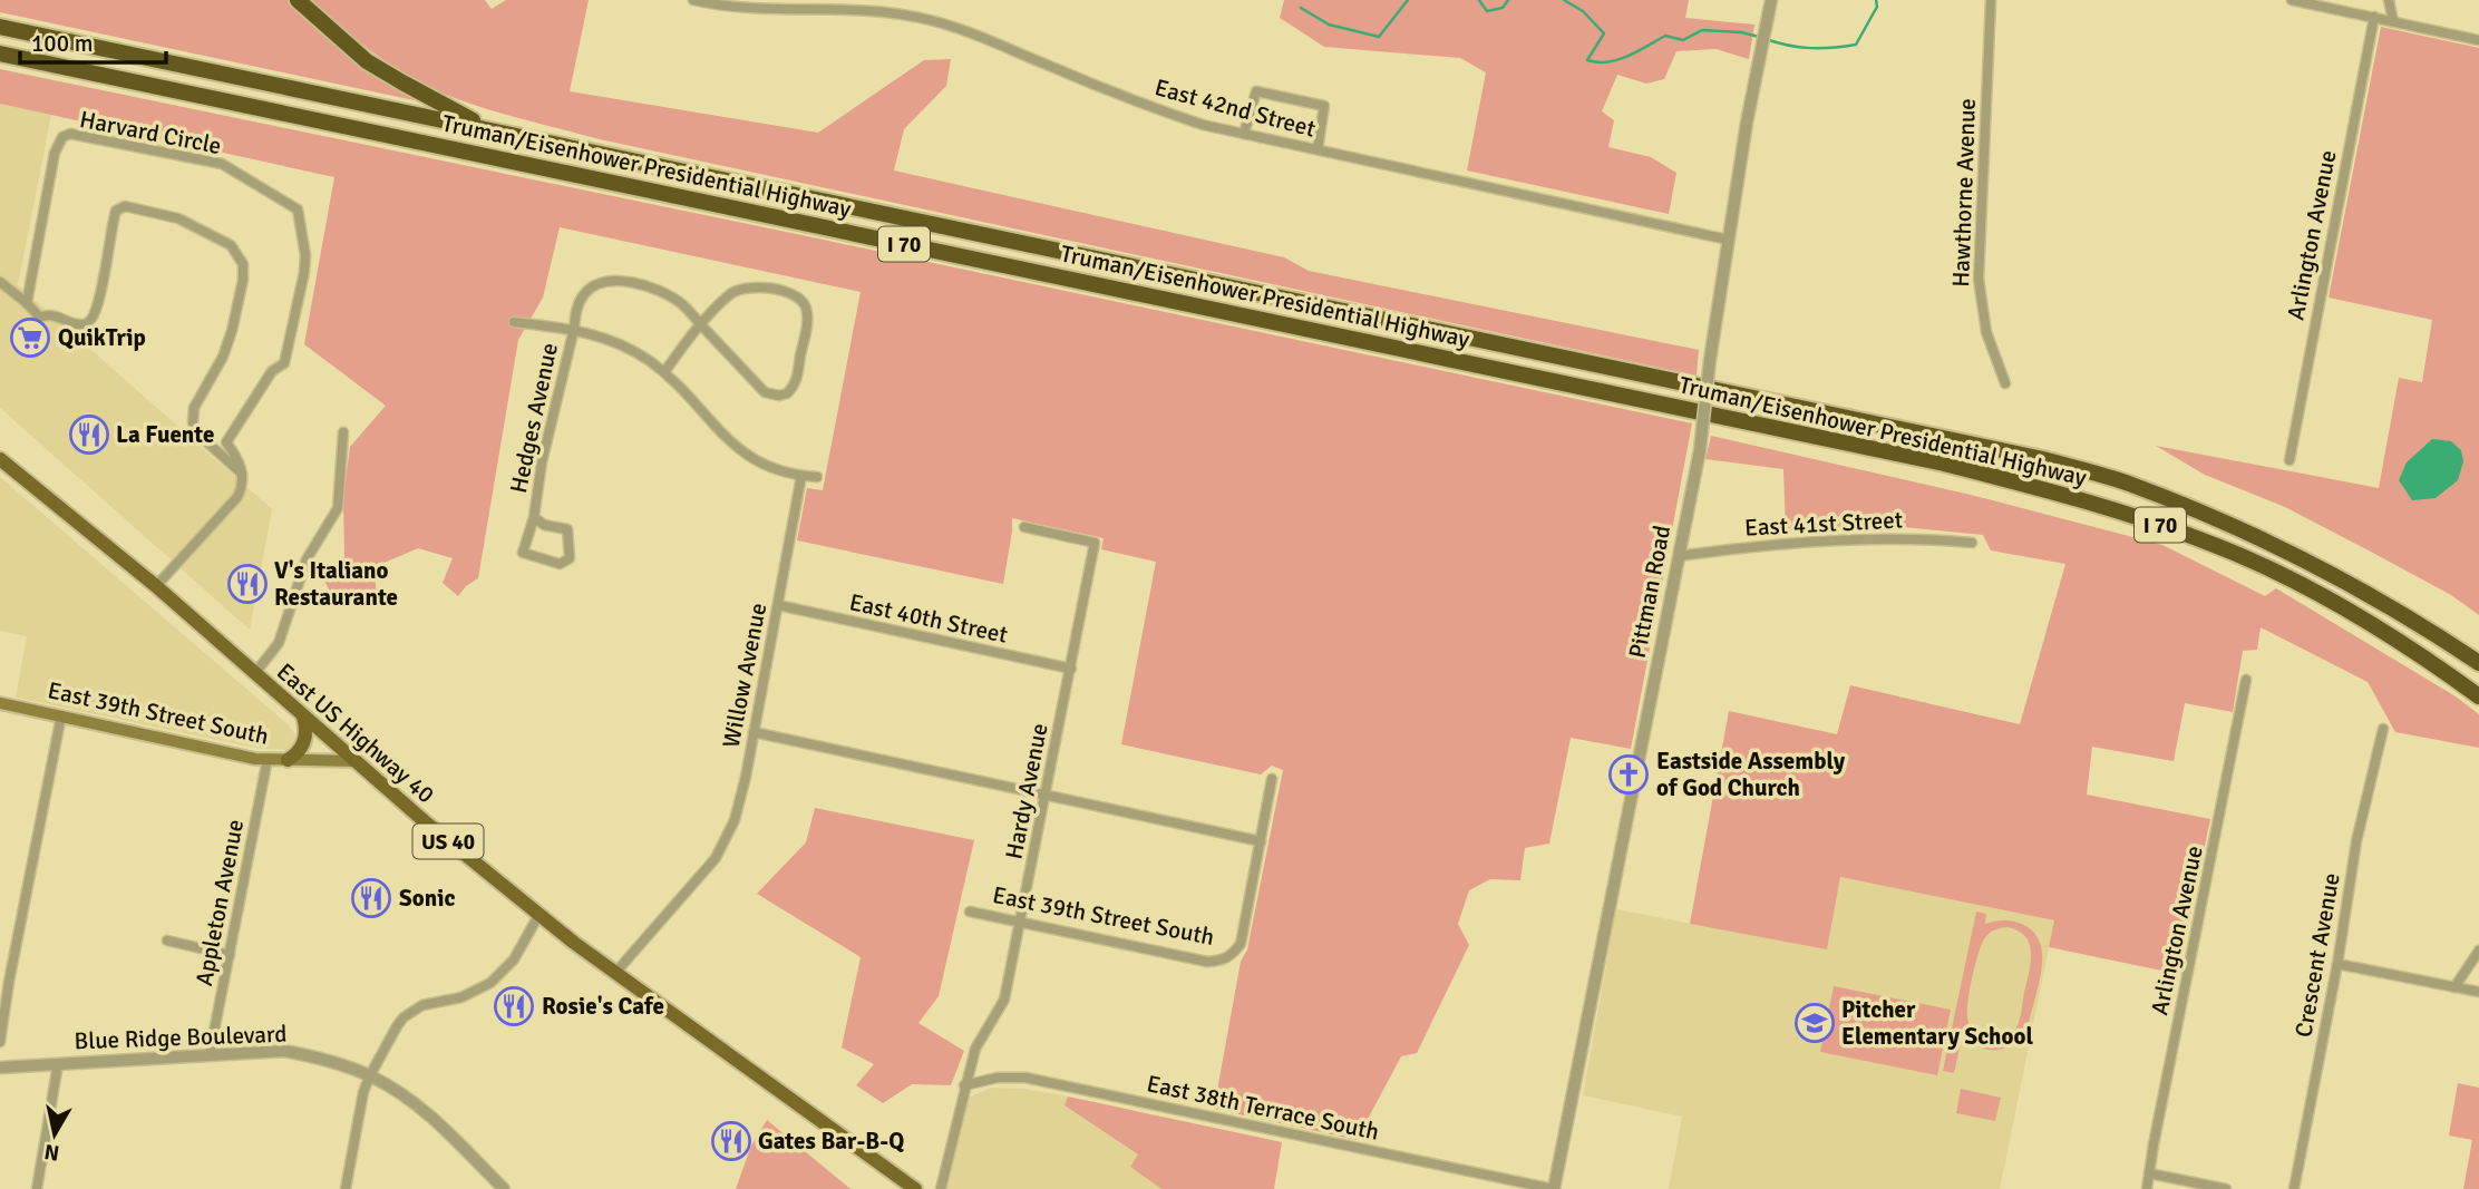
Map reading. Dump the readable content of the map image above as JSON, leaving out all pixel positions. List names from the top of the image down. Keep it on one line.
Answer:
{"streets":{"highway":["Truman/Eisenhower Presidential Highway","I 70"],"main road":["East 39th Street South","East US Highway 40","US 40"],"street":["East 42nd Street","Harvard Circle","Hawthorne Avenue","Arlington Avenue","Hedges Avenue","East 41st Street","Pittman Road","East 40th Street","Willow Avenue","Hardy Avenue","Appleton Avenue","Crescent Avenue","Blue Ridge Boulevard","East 38th Terrace South"]},"crossings":[["East 42nd Street","Pittman Road"],["East 41st Street","Pittman Road"],["Pittman Road","East 38th Terrace South"],["East 40th Street","Willow Avenue"],["East 40th Street","Hardy Avenue"],["Willow Avenue","East US Highway 40"],["East 39th Street South","East US Highway 40"],["East 39th Street South","Hardy Avenue"],["East 39th Street South","Appleton Avenue"],["Hardy Avenue","East 38th Terrace South"],["Appleton Avenue","Blue Ridge Boulevard"]],"places":{"supermarket":["QuikTrip"],"restaurant":["La Fuente","V's Italiano Restaurante","Sonic","Rosie's Cafe","Gates Bar-B-Q"],"church":["Eastside Assembly of God Church"],"school or university":["Pitcher Elementary School"]},"scale_bar":"100 m","north":"bottom"}
